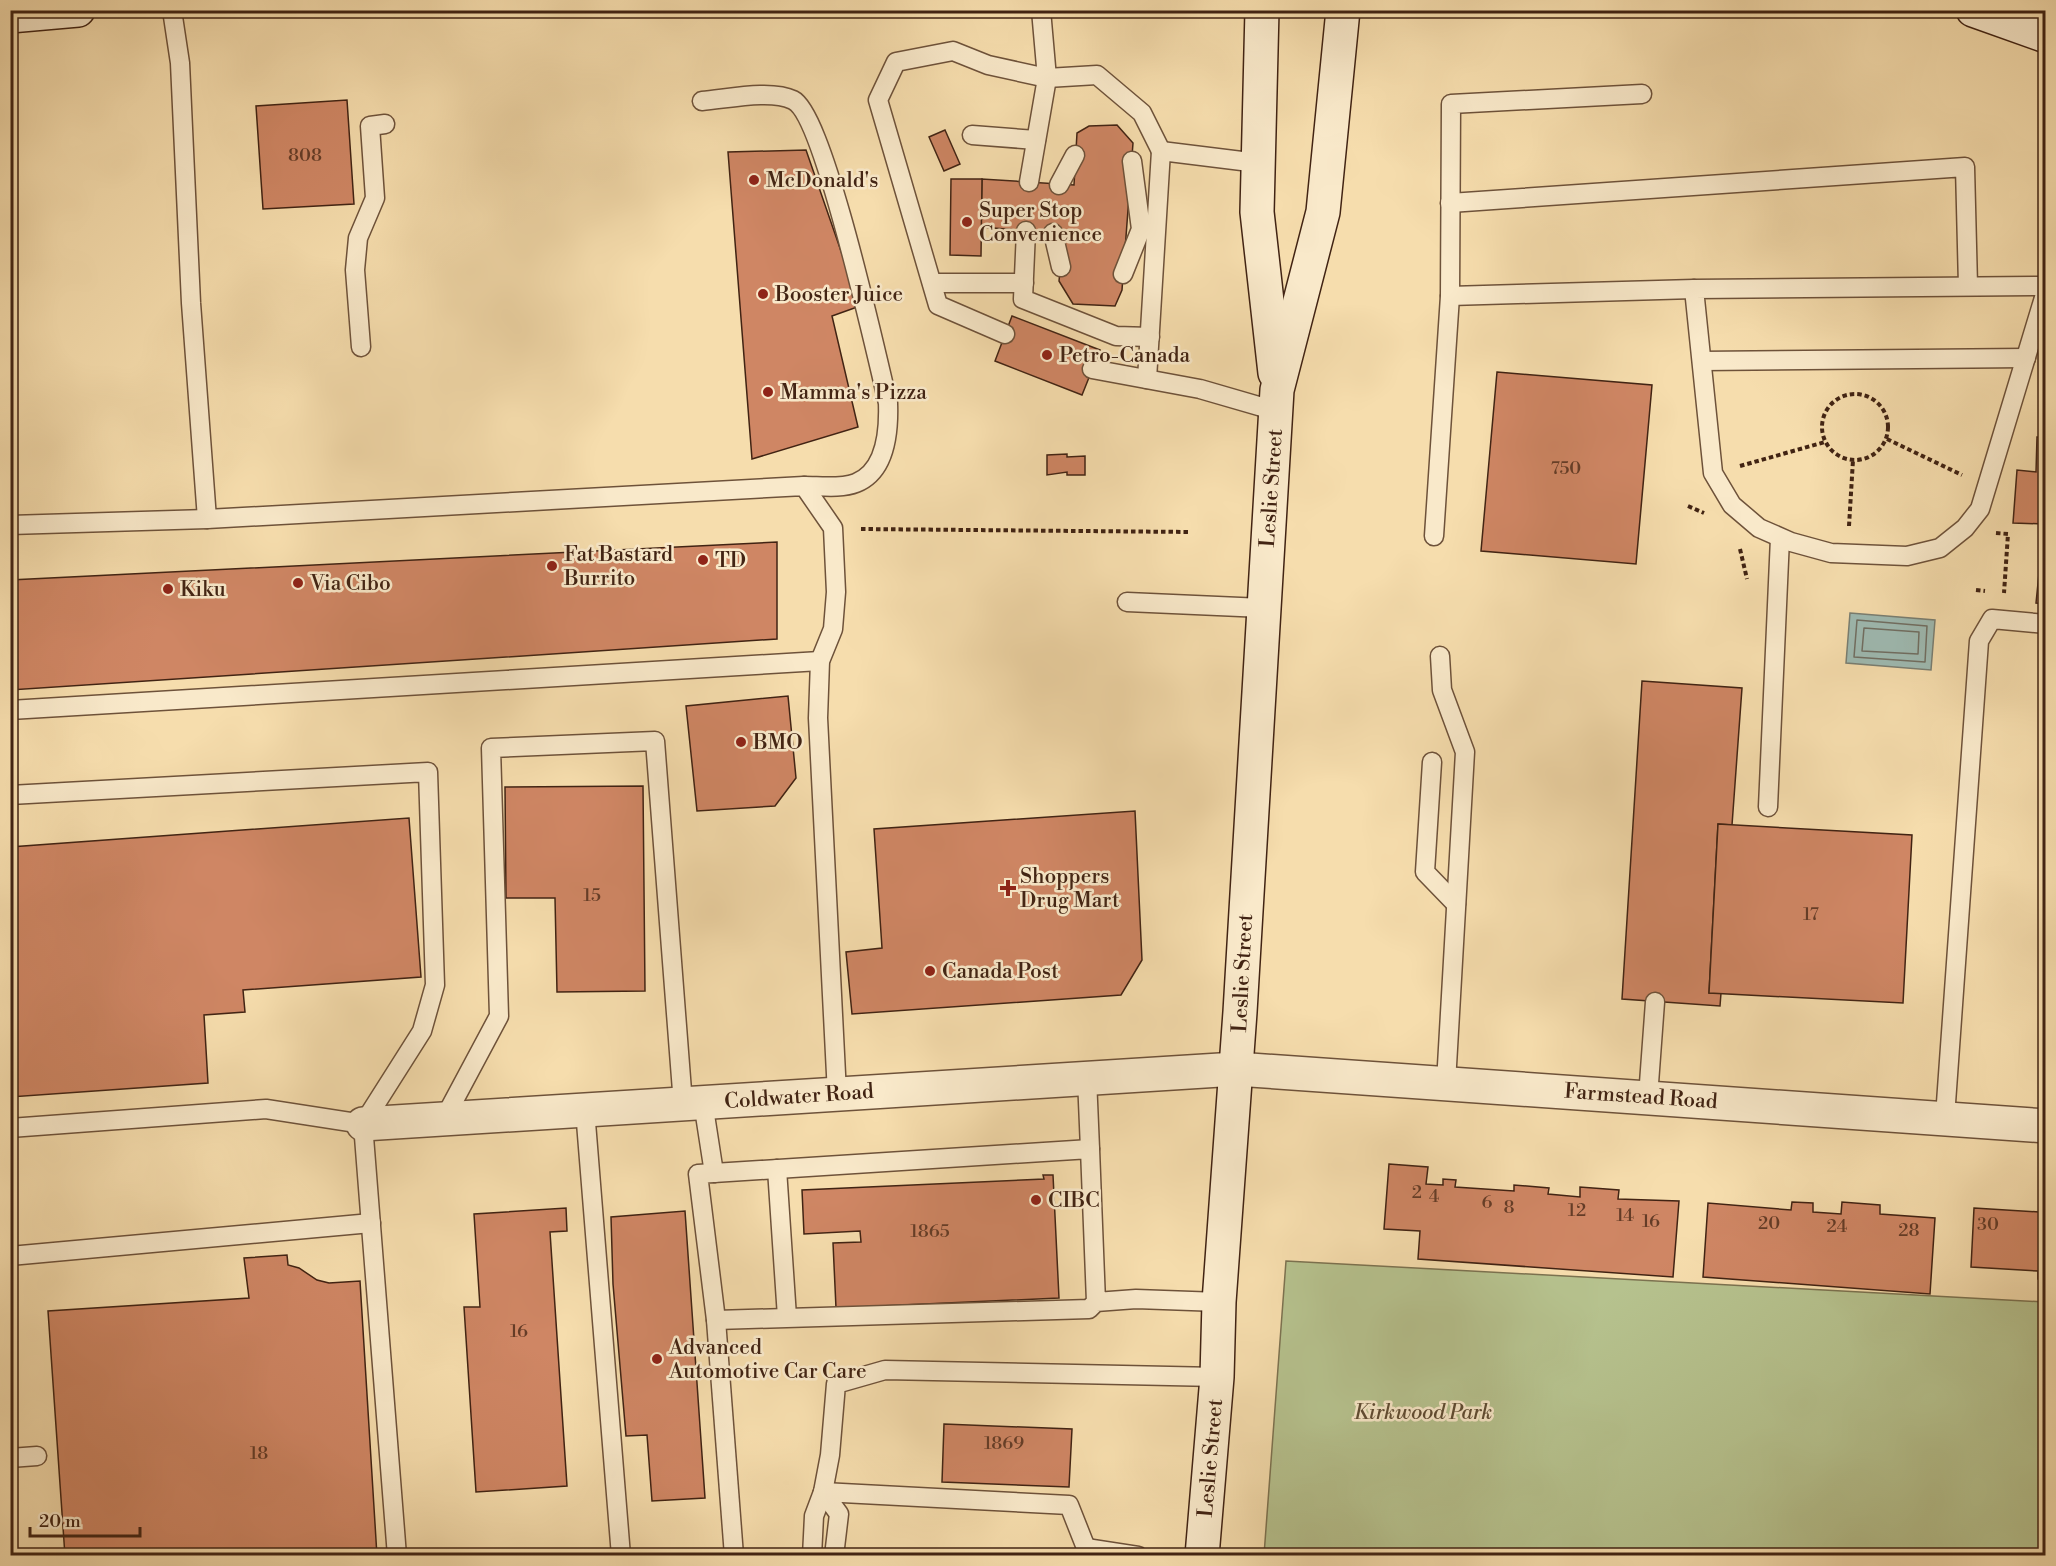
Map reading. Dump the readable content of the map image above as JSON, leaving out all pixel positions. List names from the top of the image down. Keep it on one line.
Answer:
{"streets":{"main road":["Leslie Street","Coldwater Road","Farmstead Road"]},"crossings":[["Leslie Street","Coldwater Road"],["Leslie Street","Farmstead Road"],["Coldwater Road","Farmstead Road"]],"parks":["Kirkwood Park"],"places":{"other":["McDonald's","Super Stop Convenience","Booster Juice","Petro-Canada","Mamma's Pizza","TD","Fat Bastard Burrito","Via Cibo","Kiku","BMO","Canada Post","CIBC","Advanced Automotive Car Care"],"health":["Shoppers Drug Mart"]},"house_numbers":["808","750","15","17","2","4","6","8","12","14","16","20","30","24","28","1865","16","1869","18"],"scale_bar":"20 m"}
